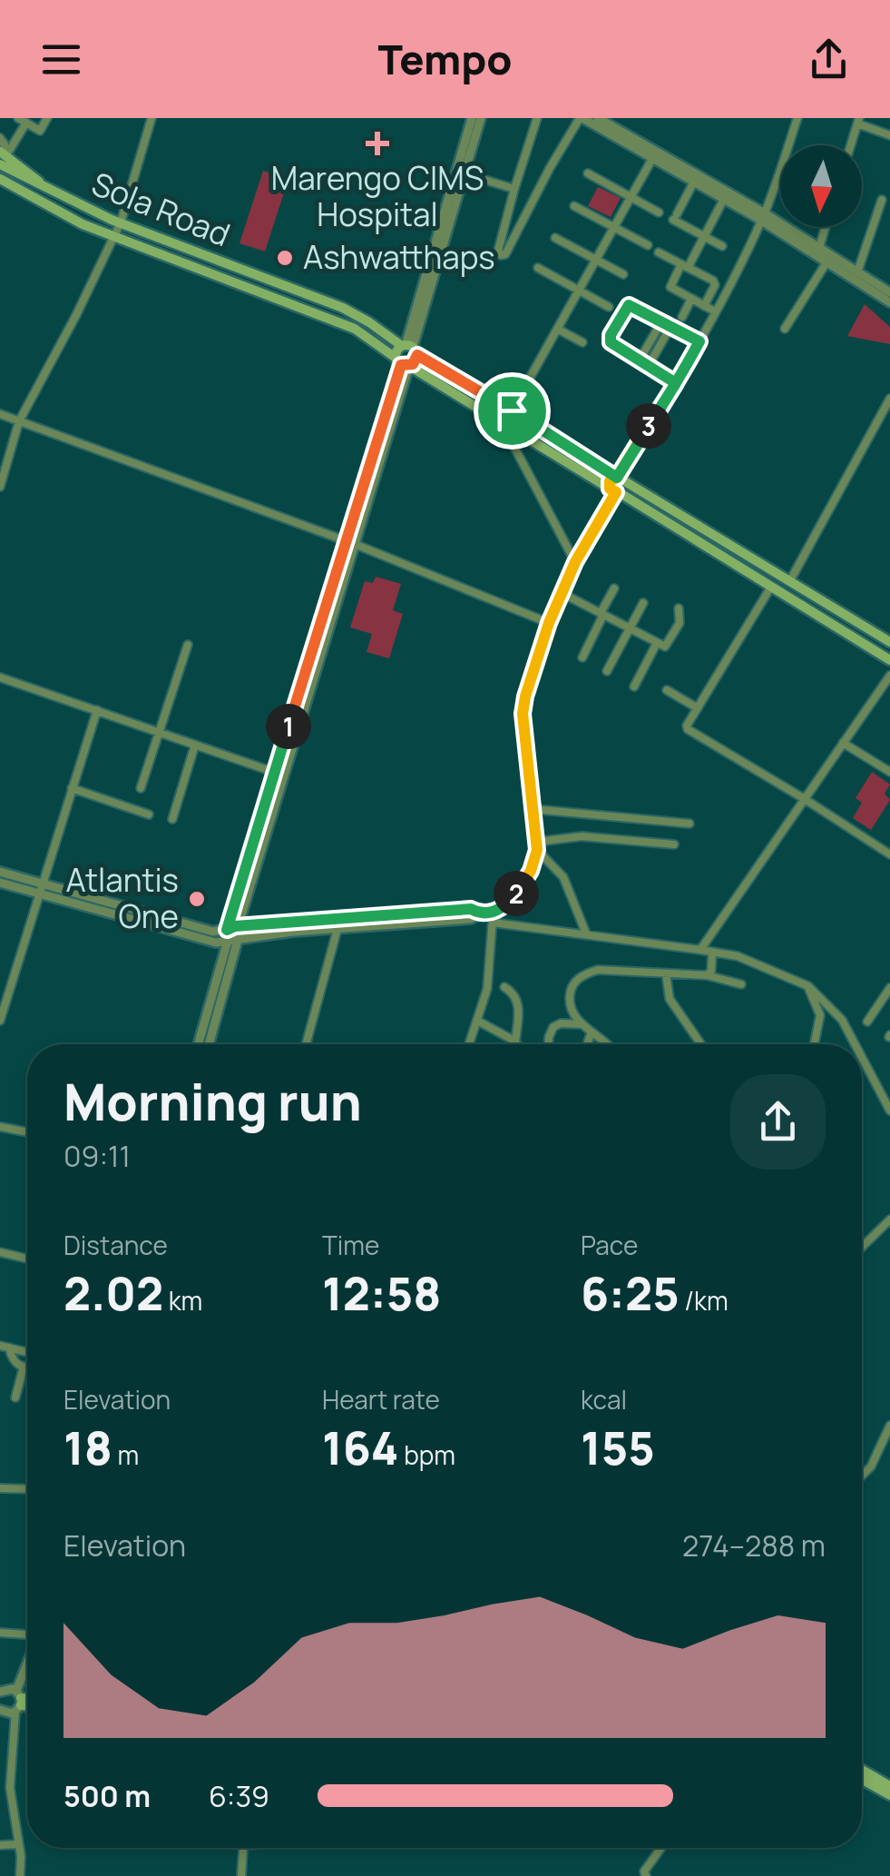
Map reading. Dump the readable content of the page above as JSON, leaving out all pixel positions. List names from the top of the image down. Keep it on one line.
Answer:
{"streets":{"main road":["Sola Road"]},"places":{"health":["Marengo CIMS Hospital"],"other":["Ashwatthaps","Atlantis One"]},"north":"bottom","page":{"header":"Tempo","pins":["3","1","2"],"heading":["Morning run","09:11"],"stats":[["Distance","2.02 km"],["Time","12:58"],["Pace","6:25 /km"],["Elevation","18 m"],["Heart rate","164 bpm"],["kcal","155"]],"chart":["Elevation","274–288 m"],"list":[{"name":"500 m","note":"6:39"}]}}
